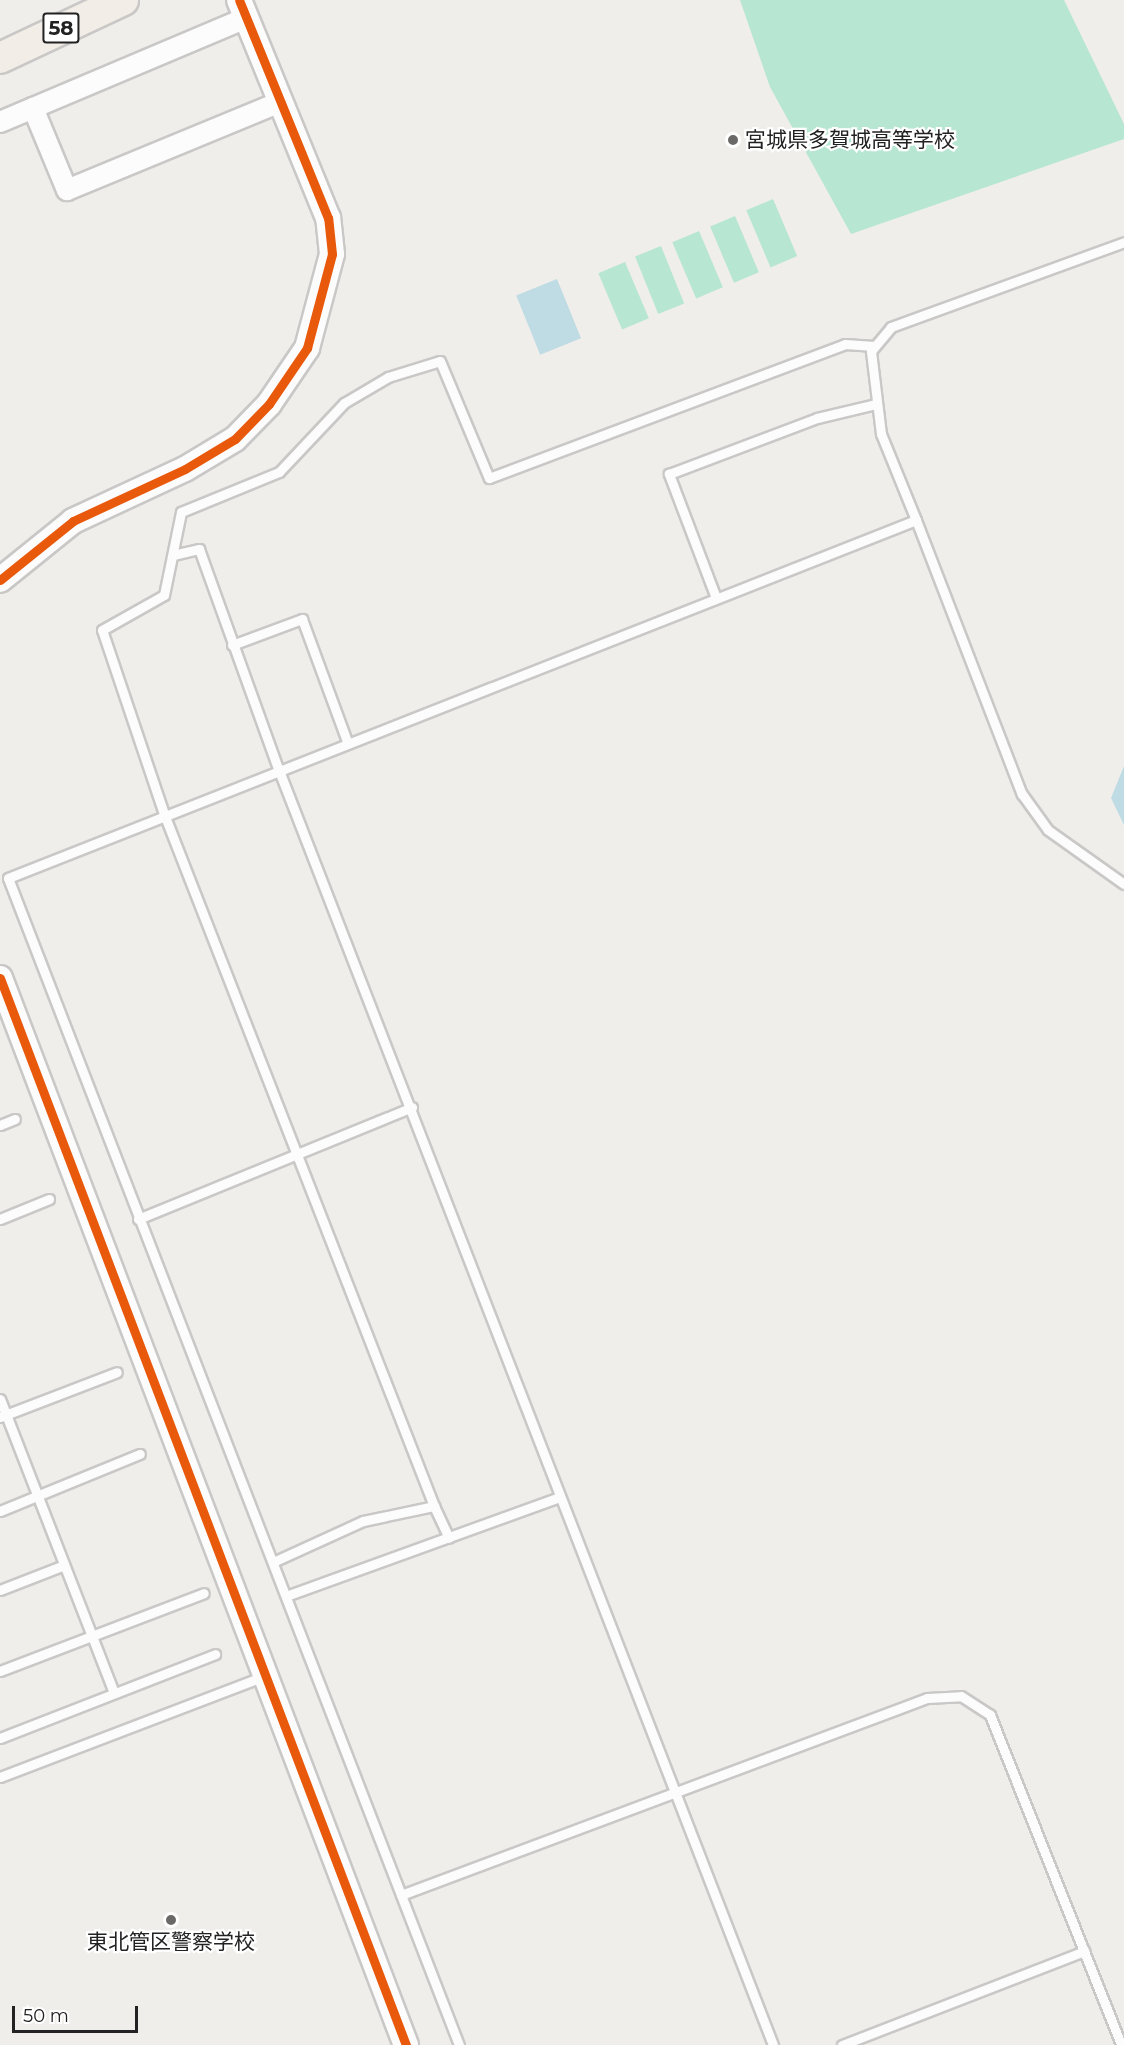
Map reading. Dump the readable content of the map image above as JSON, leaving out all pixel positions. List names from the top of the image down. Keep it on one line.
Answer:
{"streets":{"main road":["58"]},"places":["宮城県多賀城高等学校","東北管区警察学校"],"scale_bar":"50 m"}
